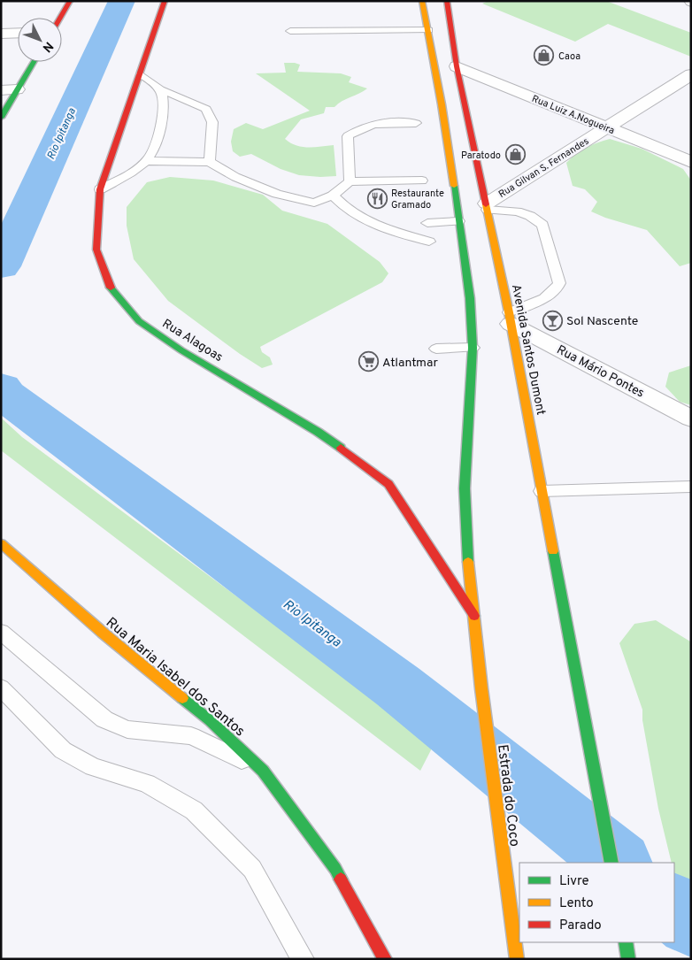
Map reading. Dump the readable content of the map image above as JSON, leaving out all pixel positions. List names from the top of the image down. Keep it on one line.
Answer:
{"streets":{"main road":["Rua Alagoas","Avenida Santos Dumont","Rua Maria Isabel dos Santos","Estrada do Coco"],"street":["Rua Luiz A.Nogueira","Rua Gilvan S. Fernandes","Rua Mário Pontes"]},"crossings":[["Rua Luiz A.Nogueira","Rua Gilvan S. Fernandes"],["Rua Luiz A.Nogueira","Avenida Santos Dumont"],["Rua Gilvan S. Fernandes","Avenida Santos Dumont"],["Rua Alagoas","Estrada do Coco"],["Avenida Santos Dumont","Rua Mário Pontes"]],"water":["Rio Ipitanga"],"places":{"shop":["Caoa","Paratodo"],"restaurant":["Restaurante Gramado"],"bar":["Sol Nascente"],"supermarket":["Atlantmar"]},"legend":["Livre","Lento","Parado"],"north":"bottom right"}
